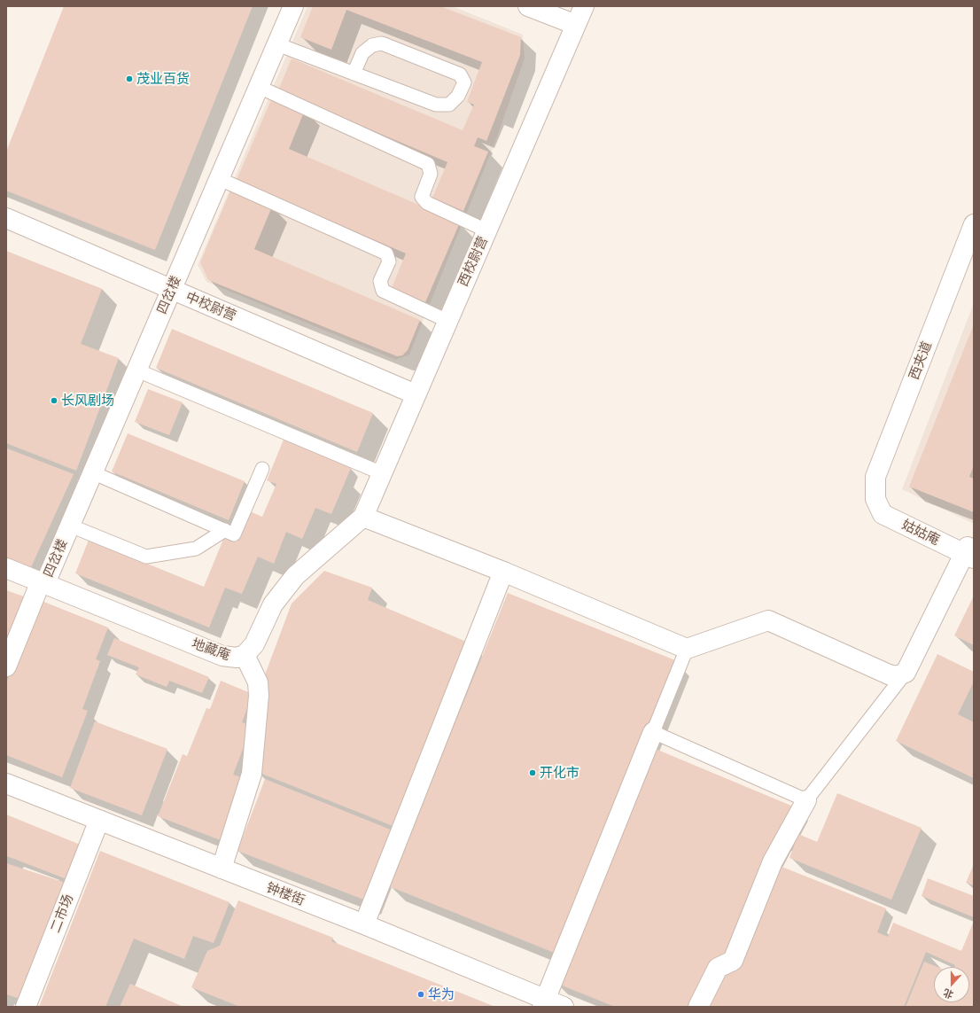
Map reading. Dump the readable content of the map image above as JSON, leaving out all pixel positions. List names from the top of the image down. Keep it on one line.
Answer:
{"streets":{"street":["西校尉营","四岔楼","中校尉营","西夹道","姑姑庵","地藏庵","钟楼街","二市场"]},"crossings":[["西校尉营","中校尉营"],["西校尉营","地藏庵"],["四岔楼","中校尉营"],["四岔楼","地藏庵"],["西夹道","姑姑庵"],["钟楼街","二市场"]],"places":["茂业百货","长风剧场","开化市","华为"],"north":"bottom"}
